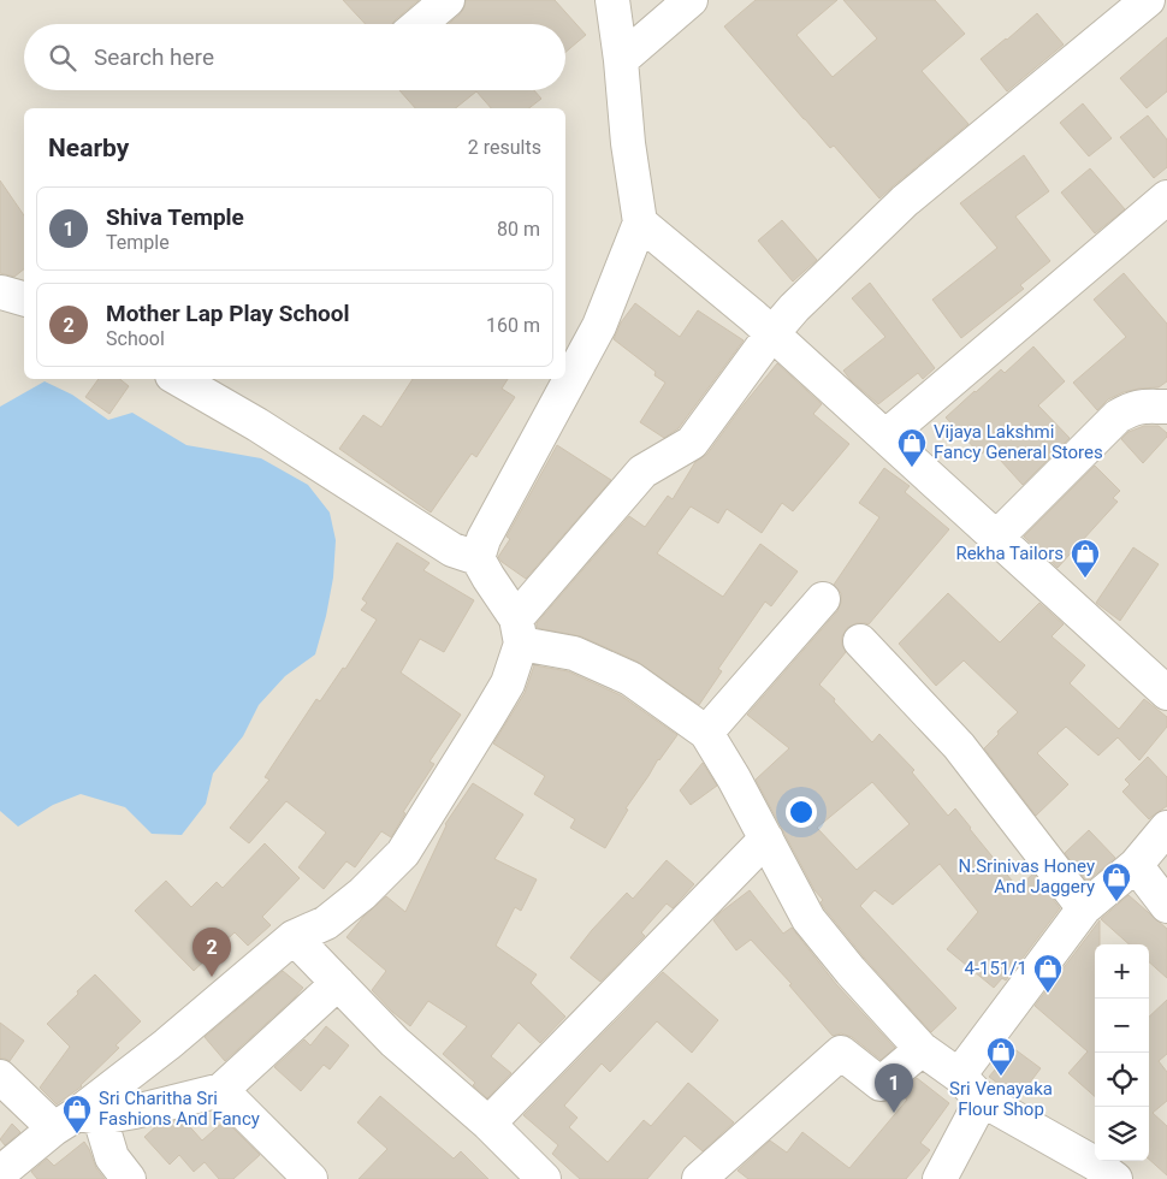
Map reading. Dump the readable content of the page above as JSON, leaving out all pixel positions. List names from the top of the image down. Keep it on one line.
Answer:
{"places":{"shop":["Vijaya Lakshmi Fancy General Stores","Rekha Tailors","N.Srinivas Honey And Jaggery","4-151/1","Sri Venayaka Flour Shop","Sri Charitha Sri Fashions And Fancy"]},"page":{"search":"Search here","heading":["Nearby","2 results"],"list":[{"mark":"1","name":"Shiva Temple","note":"Temple","value":"80 m"},{"mark":"2","name":"Mother Lap Play School","note":"School","value":"160 m"}],"pins":["2","1"],"map_buttons":["+","−"]}}
